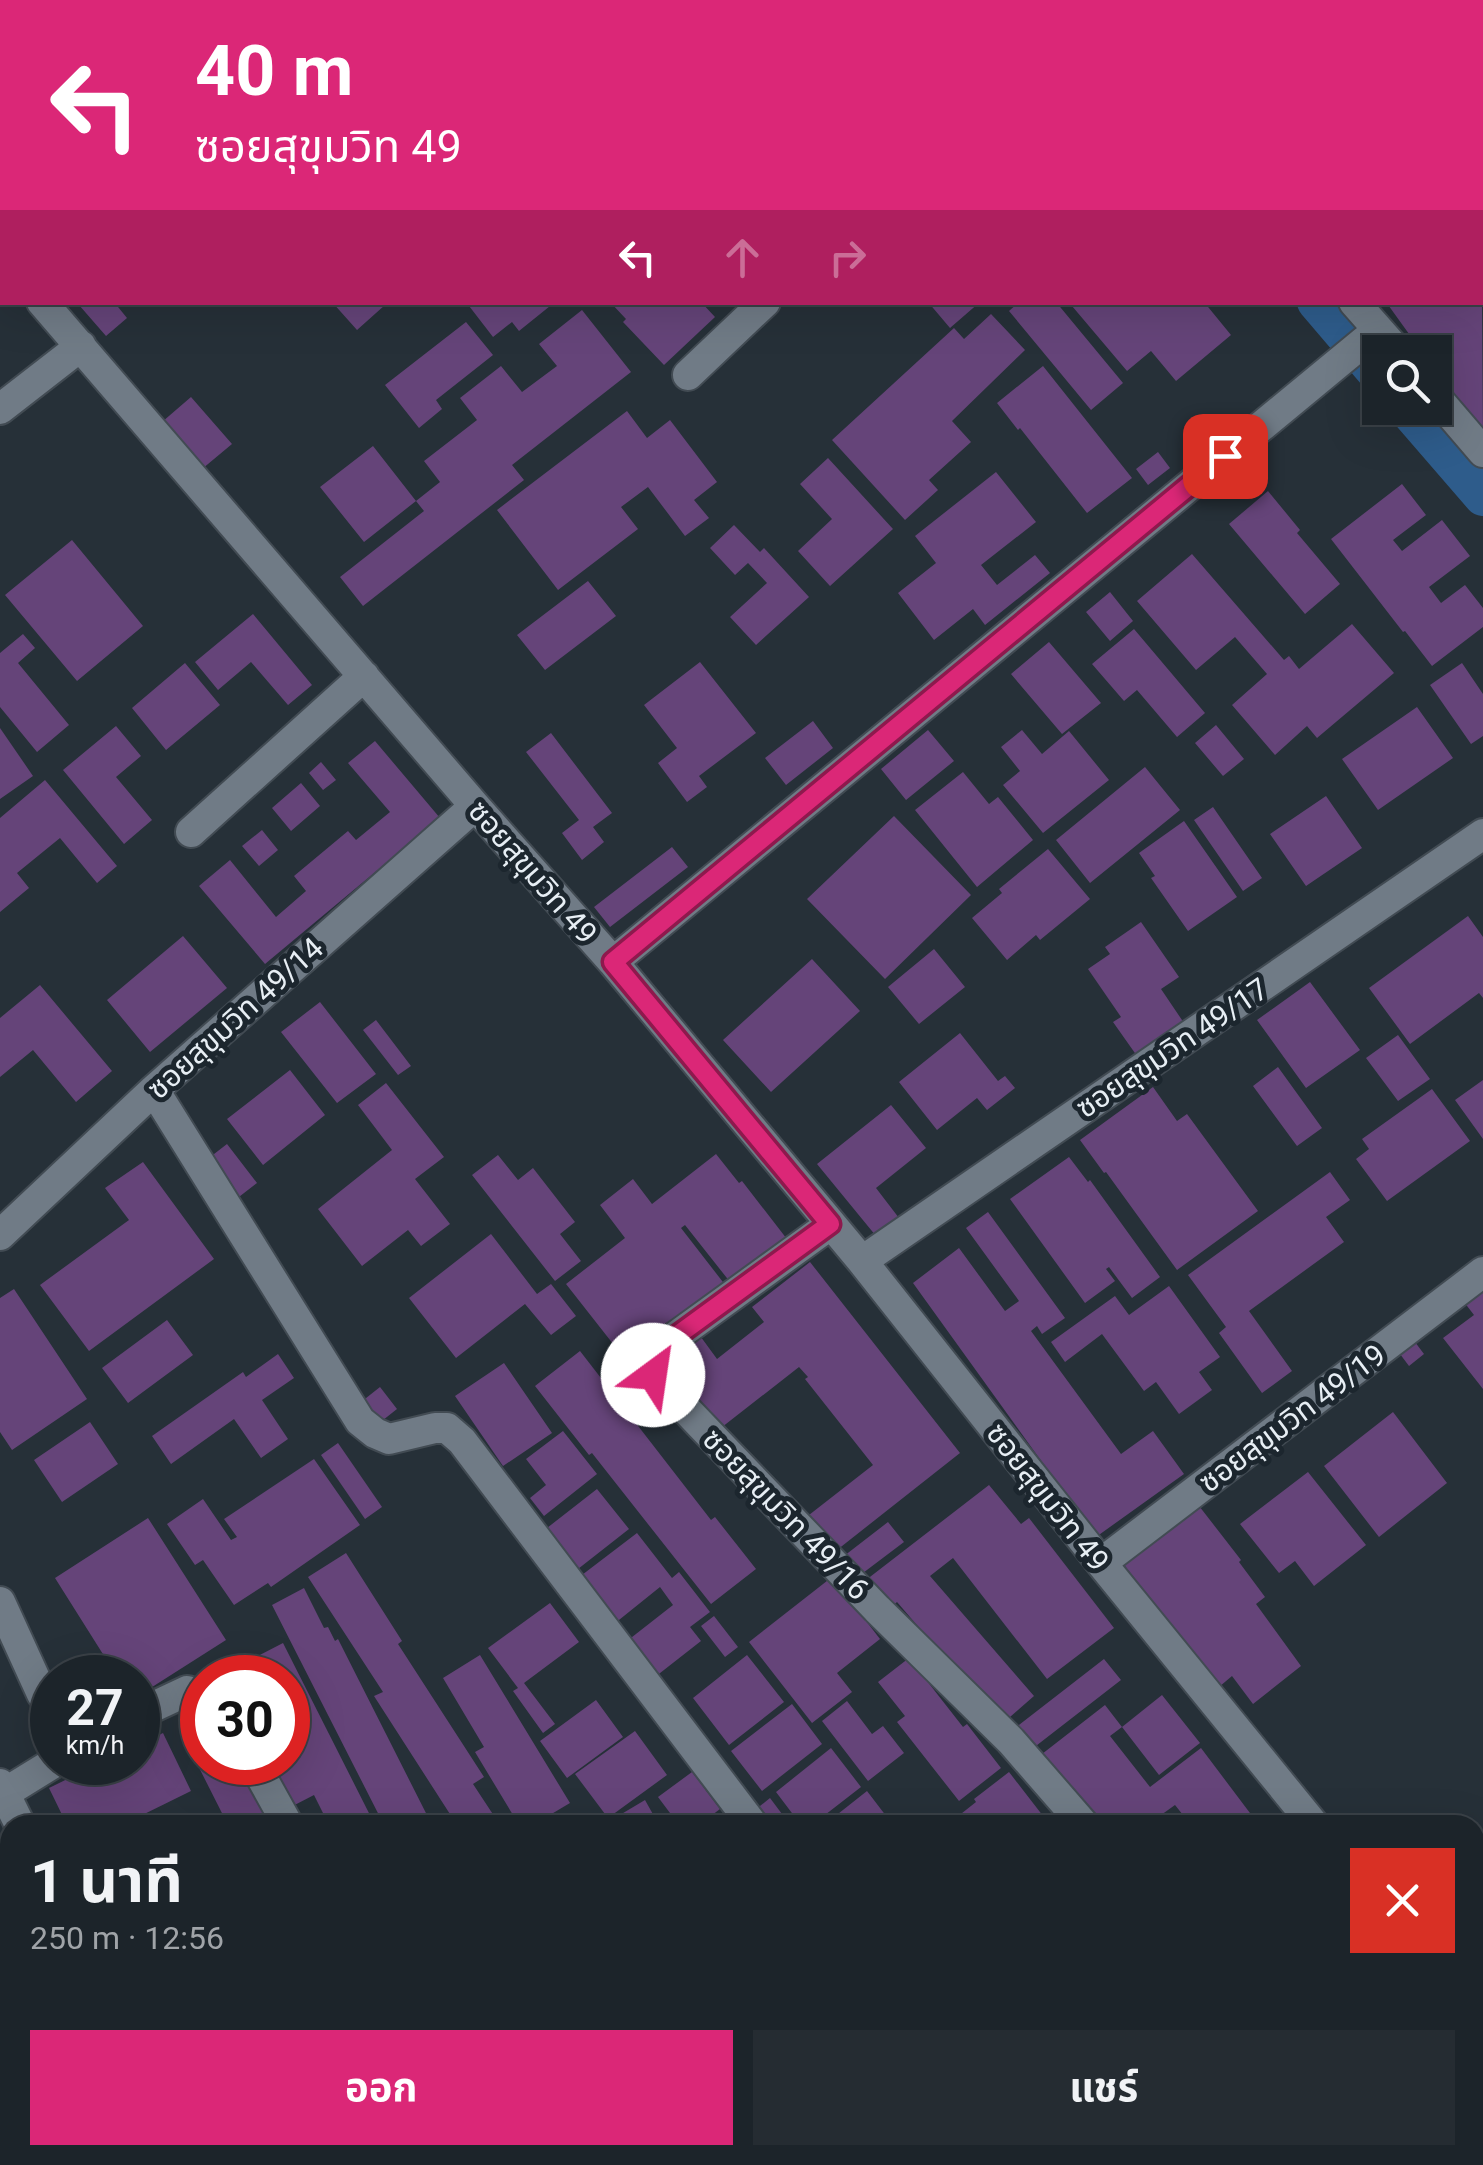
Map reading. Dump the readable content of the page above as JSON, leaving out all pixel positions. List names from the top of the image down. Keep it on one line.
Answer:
{"streets":{"street":["ซอยสุขุมวิท 49","ซอยสุขุมวิท 49/14","ซอยสุขุมวิท 49/17","ซอยสุขุมวิท 49/19","ซอยสุขุมวิท 49/16"]},"crossings":[["ซอยสุขุมวิท 49","ซอยสุขุมวิท 49/14"],["ซอยสุขุมวิท 49","ซอยสุขุมวิท 49/17"],["ซอยสุขุมวิท 49","ซอยสุขุมวิท 49/19"],["ซอยสุขุมวิท 49","ซอยสุขุมวิท 49/16"]],"page":{"turn":["40 m","ซอยสุขุมวิท 49"],"speed":"27 km/h","limit":"30","heading":["1 นาที","250 m · 12:56"],"buttons":["ออก","แชร์"]}}
